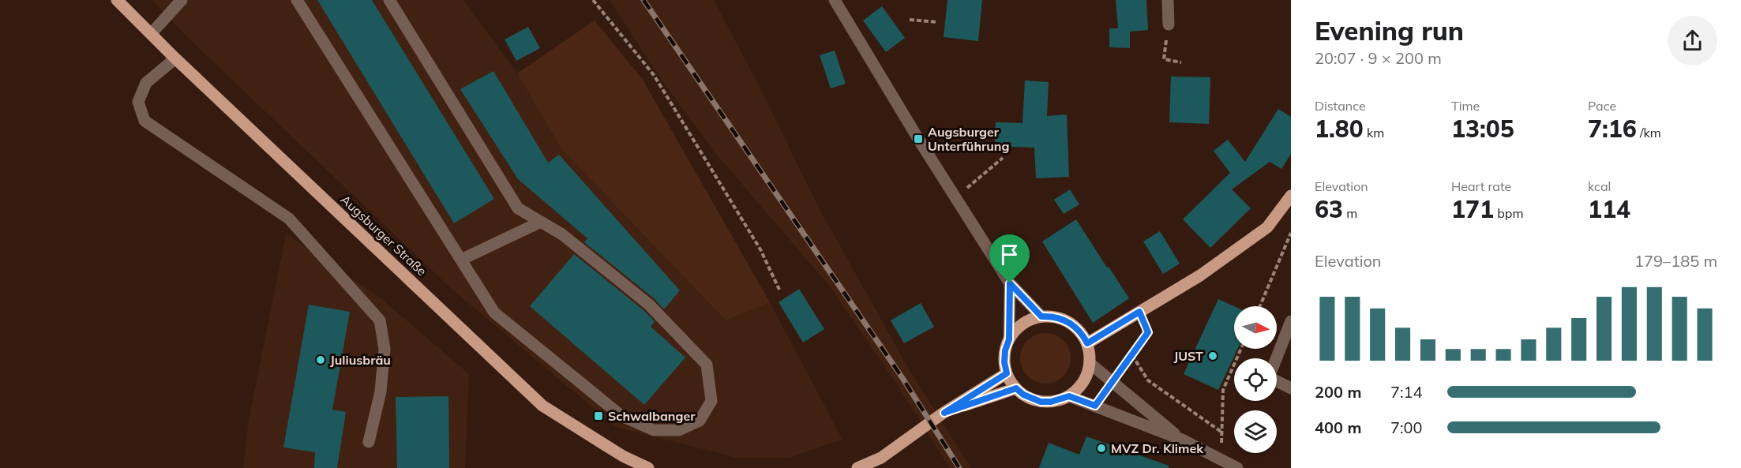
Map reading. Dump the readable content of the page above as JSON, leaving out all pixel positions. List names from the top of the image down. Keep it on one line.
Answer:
{"streets":{"main road":["Augsburger Straße"]},"places":{"transit":["Augsburger Unterführung","Schwalbanger"],"other":["JUST","Juliusbräu","MVZ Dr. Klimek"]},"north":"right","page":{"heading":["Evening run","20:07 · 9 × 200 m"],"stats":[["Distance","1.80 km"],["Time","13:05"],["Pace","7:16 /km"],["Elevation","63 m"],["Heart rate","171 bpm"],["kcal","114"]],"chart":["Elevation","179–185 m"],"list":[{"name":"200 m","note":"7:14"},{"name":"400 m","note":"7:00"}]}}
